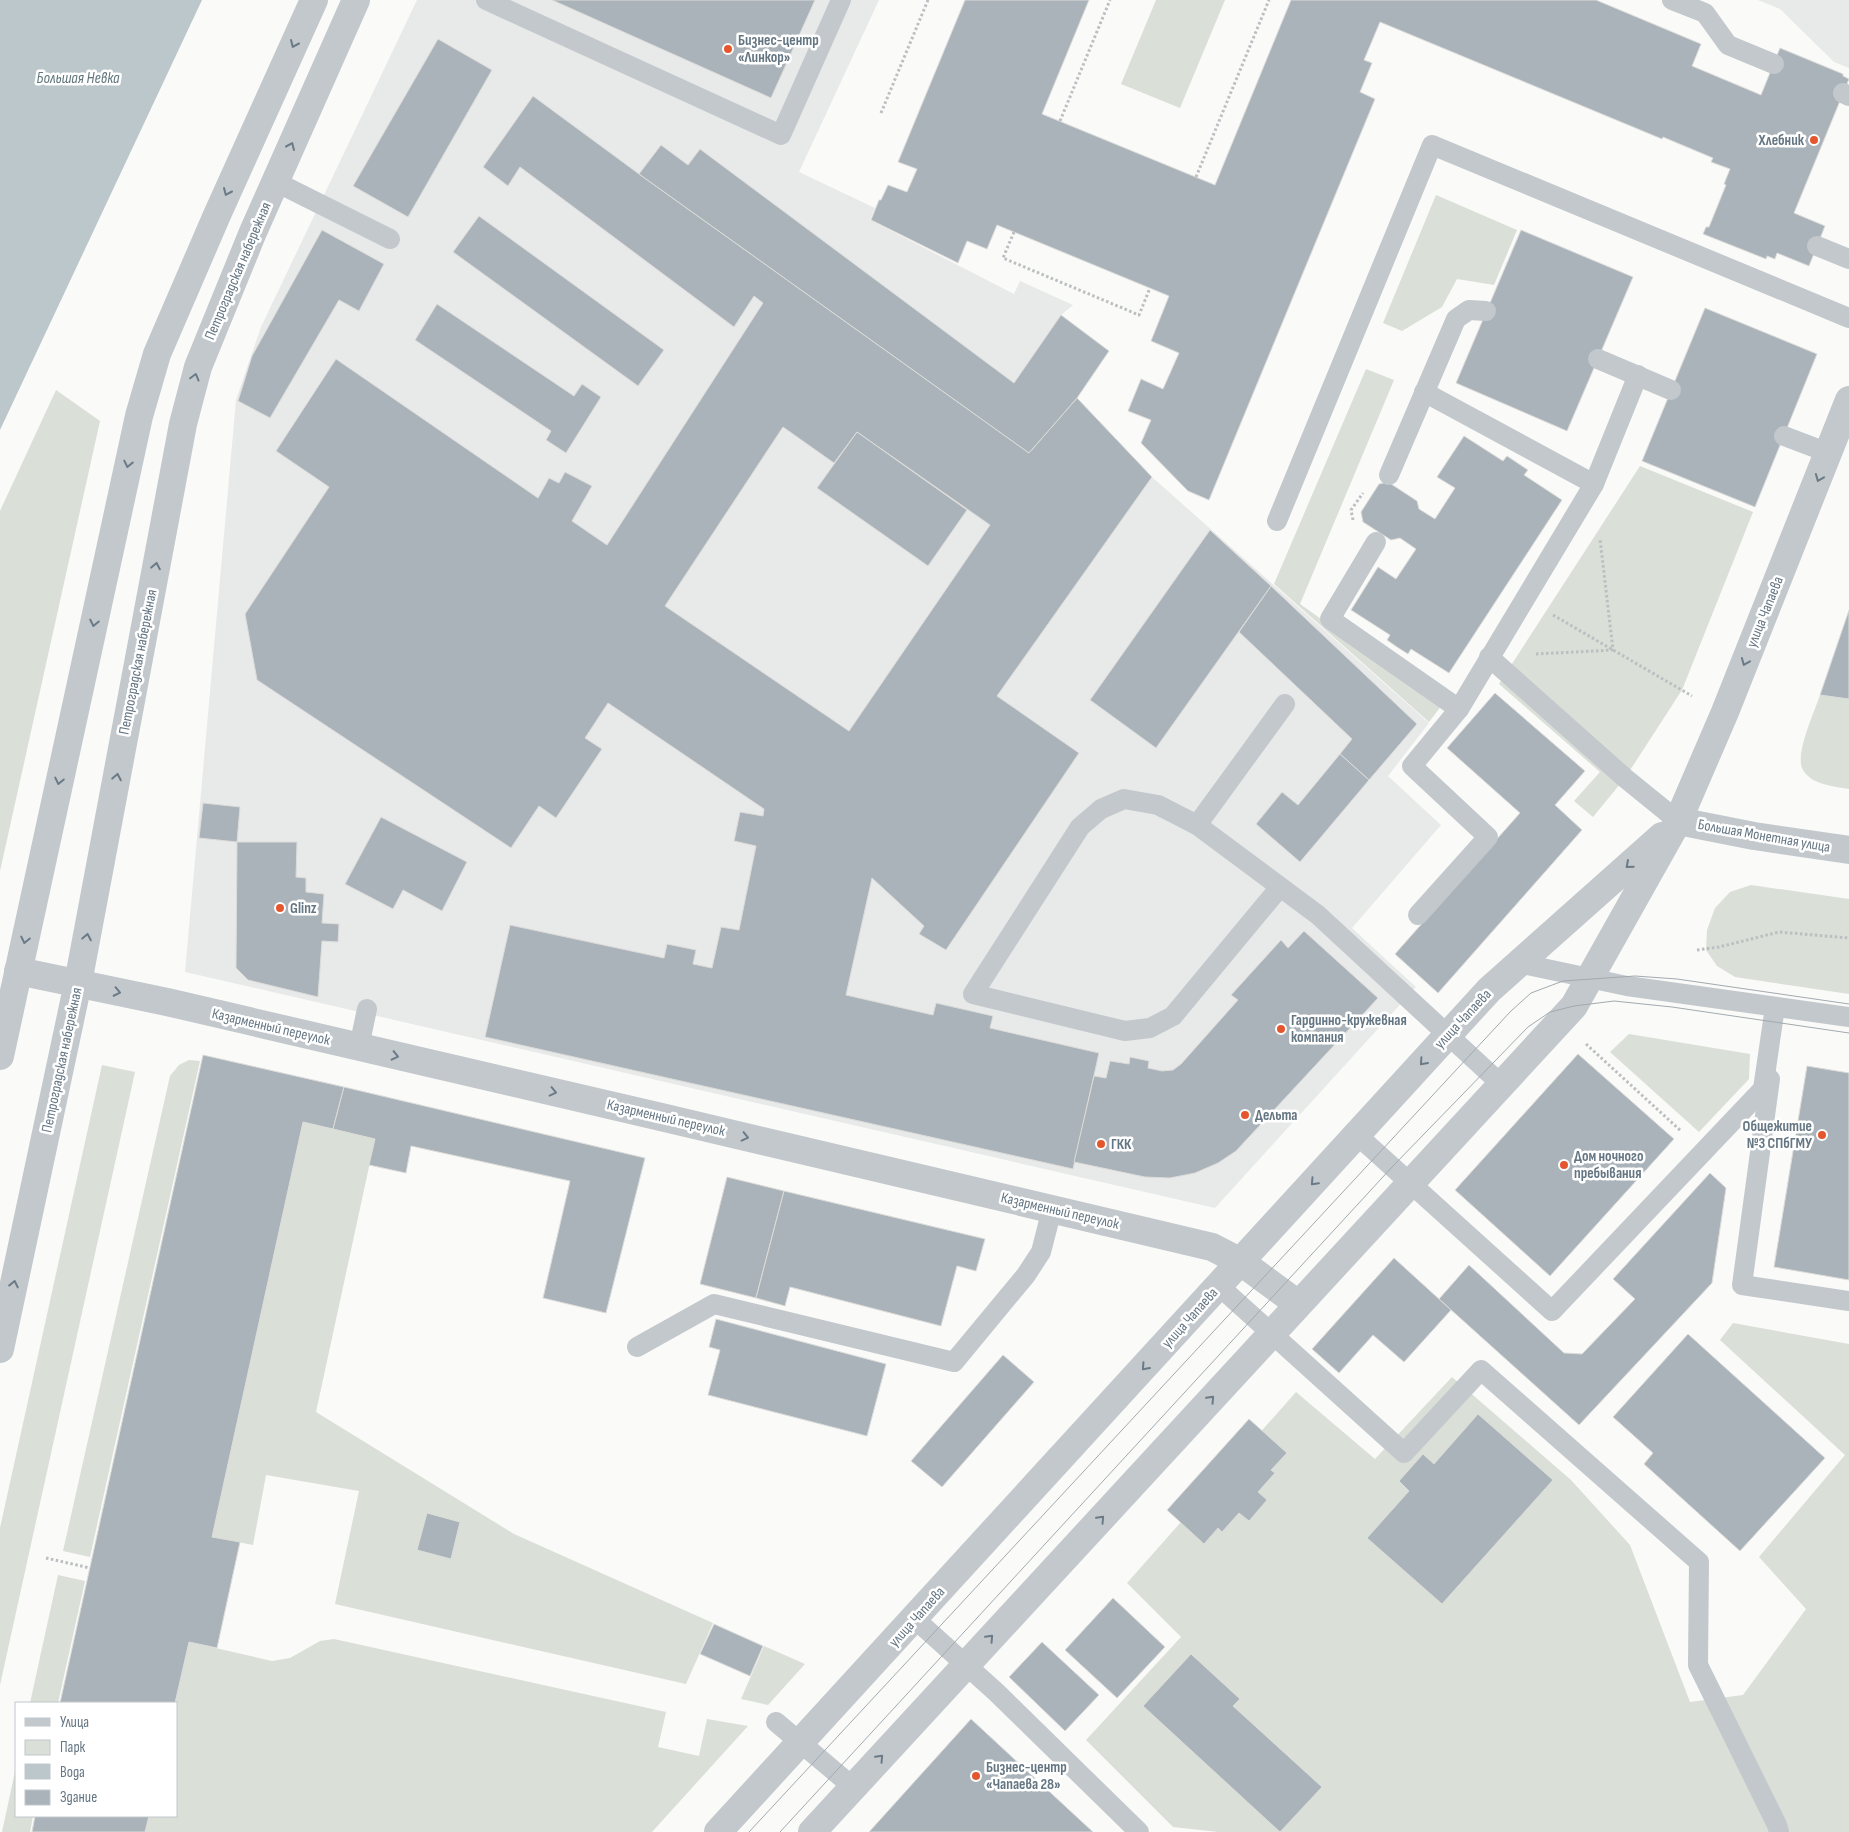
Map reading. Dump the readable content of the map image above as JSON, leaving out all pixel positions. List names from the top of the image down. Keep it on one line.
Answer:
{"streets":{"street":["Петроградская набережная","улица Чапаева","Большая Монетная улица","Казарменный переулок"]},"crossings":[["Петроградская набережная","Казарменный переулок"],["улица Чапаева","Большая Монетная улица"],["улица Чапаева","Казарменный переулок"]],"one_way":["Казарменный переулок"],"water":["Большая Невка"],"places":["Бизнес-центр «Линкор»","Хлебник","Glinz","Гардинно-кружевная компания","Дельта","Общежитие №3 СПбГМУ","ГКК","Дом ночного пребывания","Бизнес-центр «Чапаева 28»"],"legend":["Улица","Парк","Вода","Здание"]}
